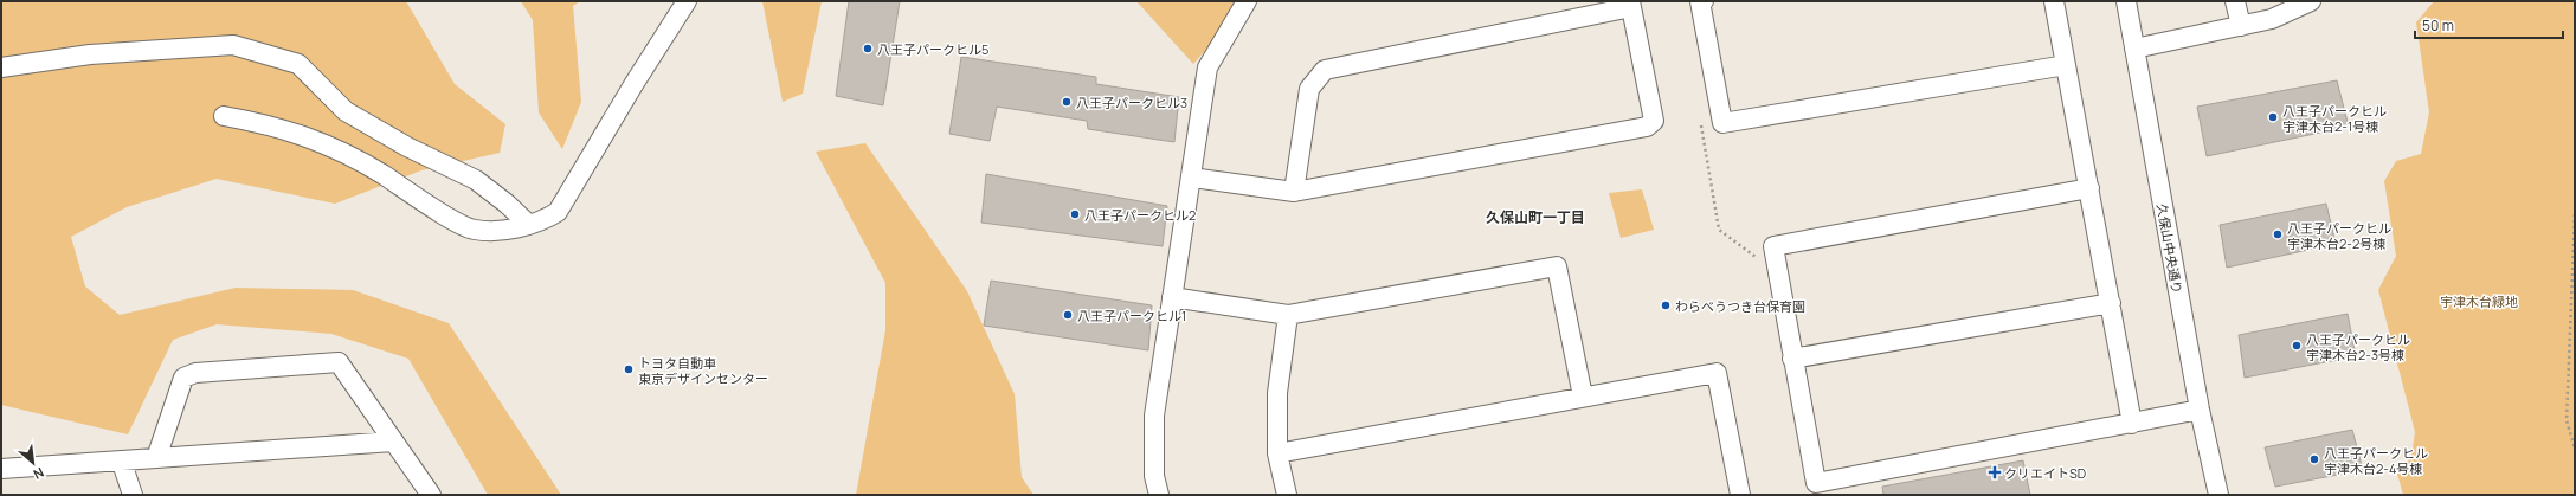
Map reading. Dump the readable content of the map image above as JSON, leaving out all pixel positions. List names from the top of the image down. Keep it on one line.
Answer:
{"streets":{"street":["久保山中央通り"]},"districts":["久保山町一丁目"],"parks":["宇津木台緑地"],"places":{"other":["八王子パークヒル5","八王子パークヒル3","八王子パークヒル 宇津木台2-1号棟","八王子パークヒル2","八王子パークヒル 宇津木台2-2号棟","わらべうつき台保育園","八王子パークヒル1","八王子パークヒル 宇津木台2-3号棟","トヨタ自動車 東京デザインセンター","八王子パークヒル 宇津木台2-4号棟"],"health":["クリエイトSD"]},"scale_bar":"50 m","north":"bottom right"}
